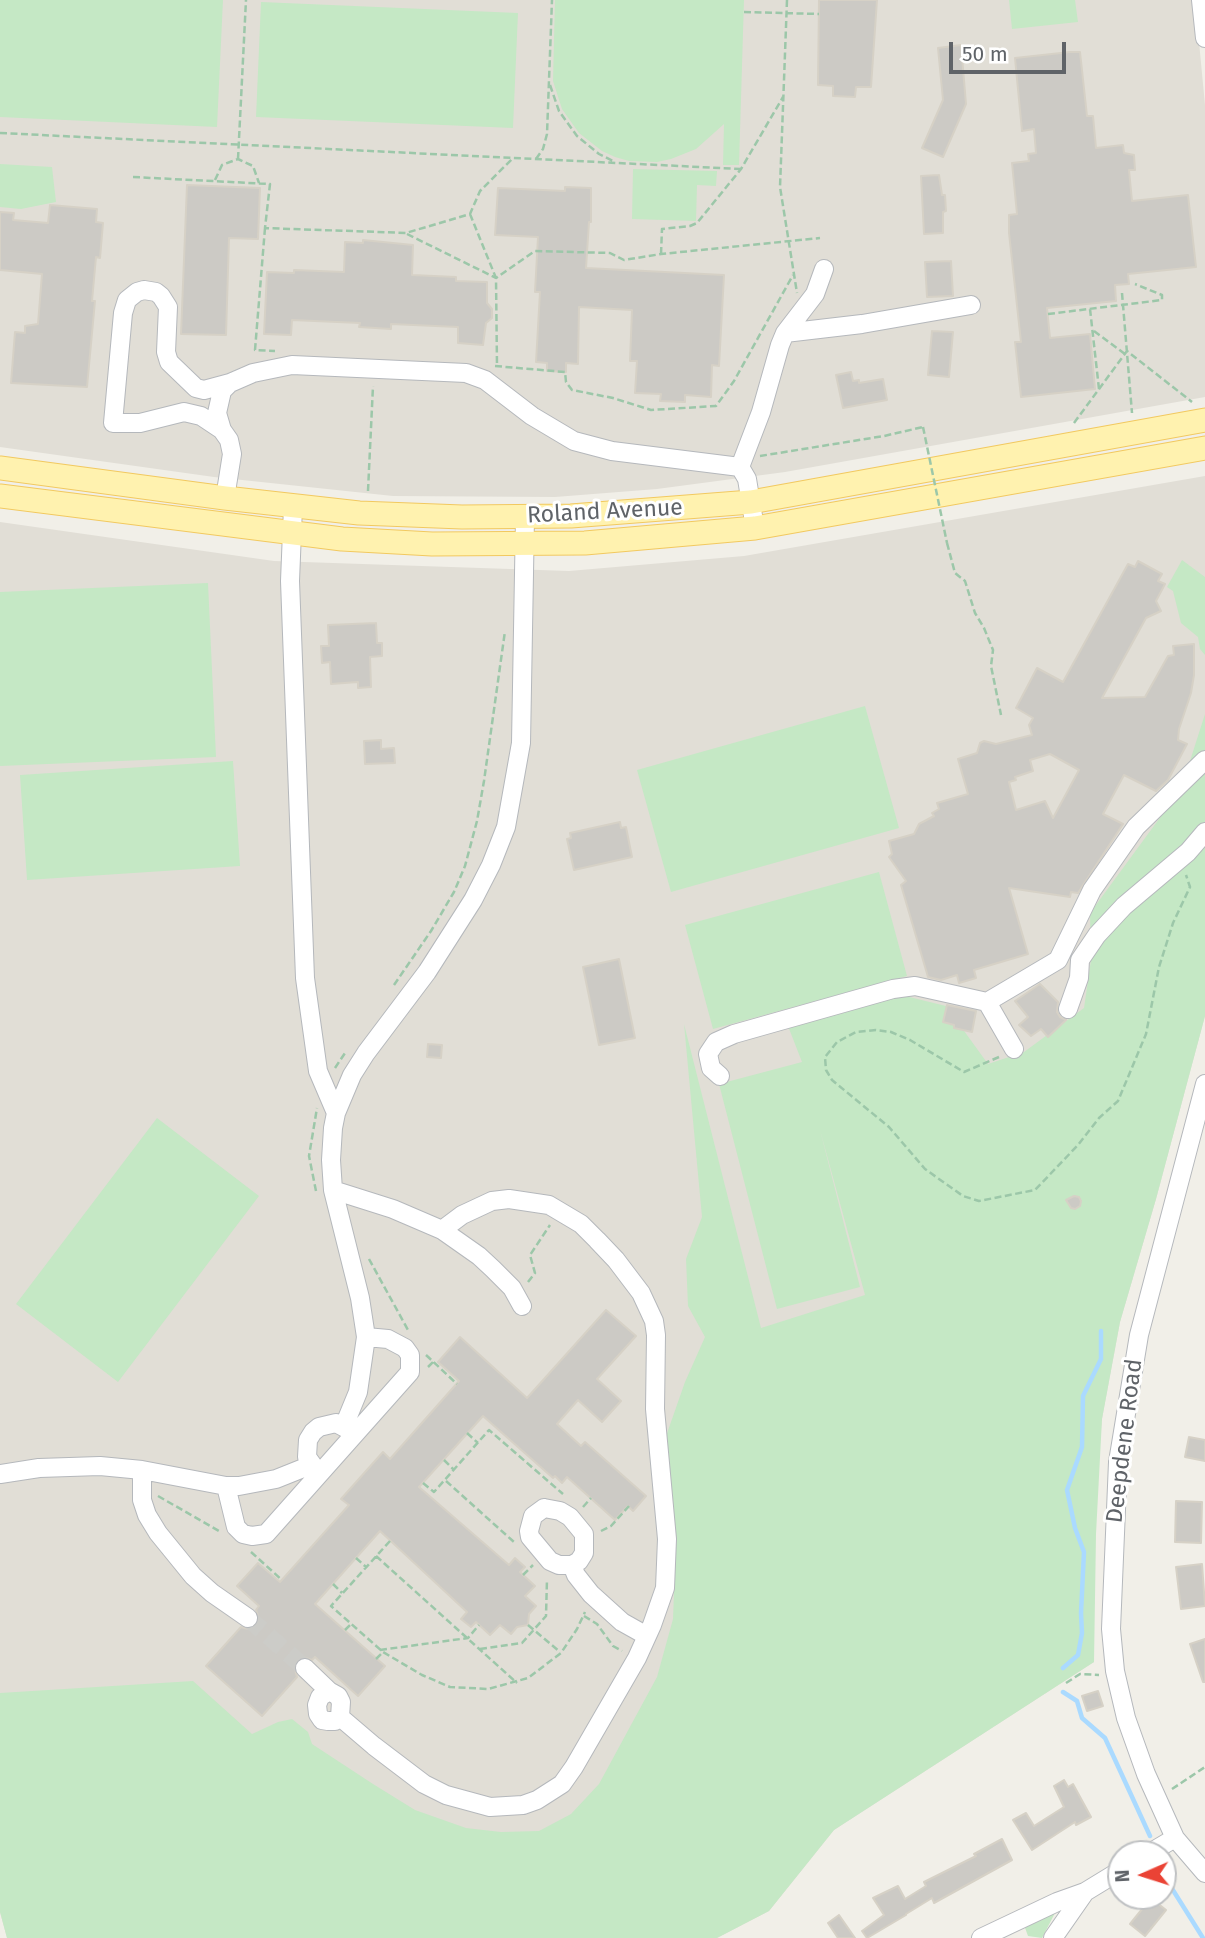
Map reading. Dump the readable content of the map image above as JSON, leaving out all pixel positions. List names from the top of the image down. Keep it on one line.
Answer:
{"streets":{"main road":["Roland Avenue"],"street":["Deepdene Road"]},"scale_bar":"50 m","north":"left"}
